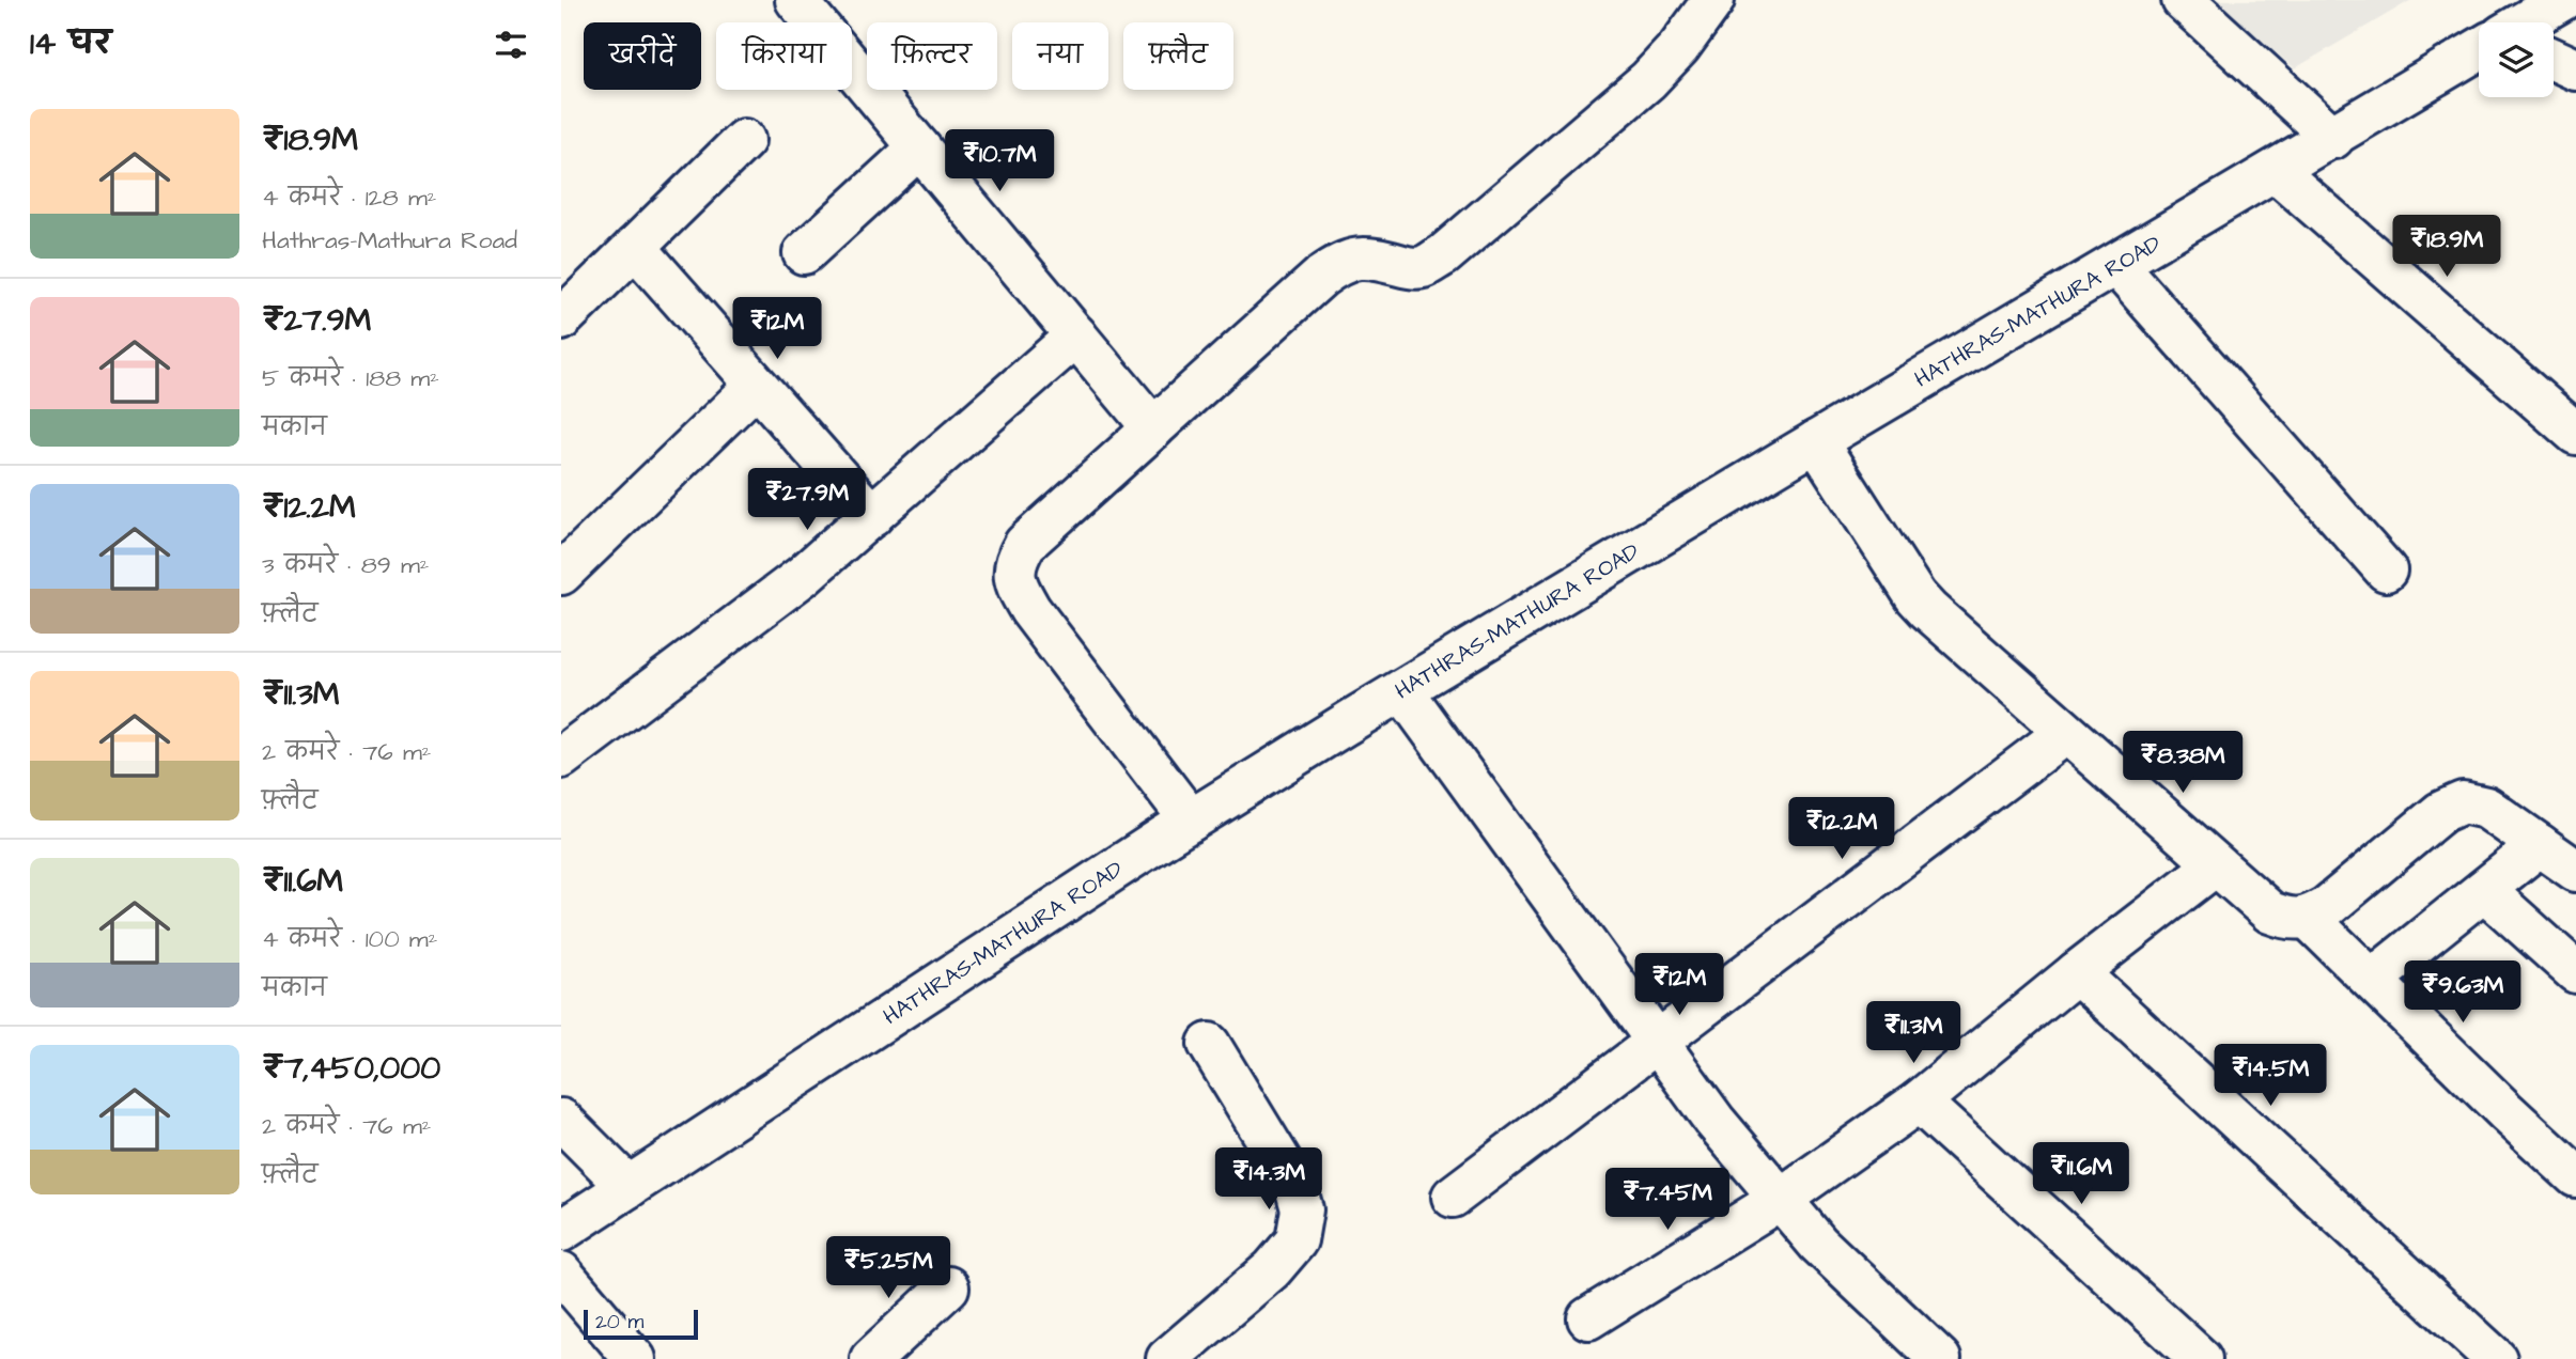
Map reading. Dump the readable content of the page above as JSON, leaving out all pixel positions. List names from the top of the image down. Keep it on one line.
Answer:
{"streets":{"main road":["HATHRAS-MATHURA ROAD"]},"scale_bar":"20 m","page":{"heading":"14 घर","chip":["खरीदें","किराया","फ़िल्टर","नया","फ़्लैट"],"list":[{"name":"₹18.9M","note":"4 कमरे · 128 m² · Hathras-Mathura Road"},{"name":"₹27.9M","note":"5 कमरे · 188 m² · मकान"},{"name":"₹12.2M","note":"3 कमरे · 89 m² · फ़्लैट"},{"name":"₹11.3M","note":"2 कमरे · 76 m² · फ़्लैट"},{"name":"₹11.6M","note":"4 कमरे · 100 m² · मकान"},{"name":"₹7,450,000","note":"2 कमरे · 76 m² · फ़्लैट"}],"price":["₹10.7M","₹18.9M","₹12M","₹27.9M","₹8.38M","₹12.2M","₹12M","₹9.63M","₹11.3M","₹14.5M","₹11.6M","₹14.3M","₹7.45M","₹5.25M"],"scale":"20 m"}}
